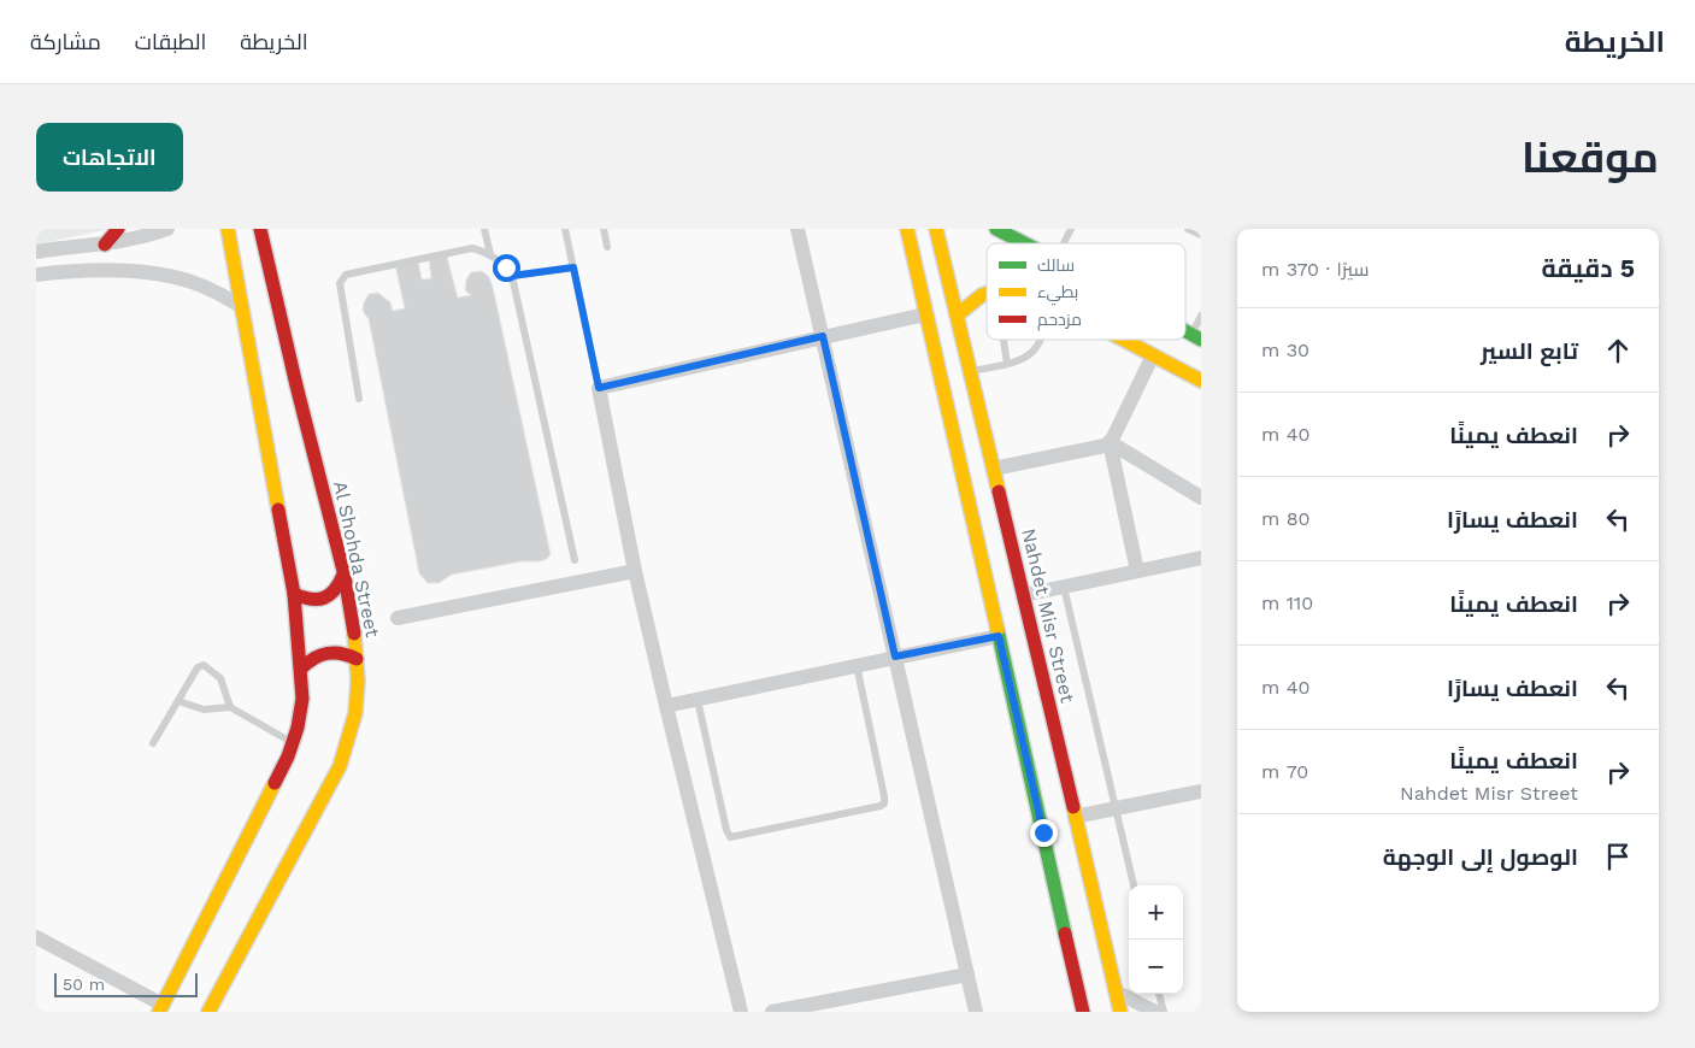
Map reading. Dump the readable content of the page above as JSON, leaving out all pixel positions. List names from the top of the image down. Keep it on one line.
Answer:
{"streets":{"main road":["Al Shohda Street","Nahdet Misr Street"]},"legend":["سالك","بطيء","مزدحم"],"scale_bar":"50 m","page":{"header":"الخريطة","nav":["الخريطة","الطبقات","مشاركة"],"title":"موقعنا","buttons":"الاتجاهات","heading":["5 دقيقة","سيرًا · 370 m"],"list":[["تابع السير","30 m"],["انعطف يمينًا","40 m"],["انعطف يسارًا","80 m"],["انعطف يمينًا","110 m"],["انعطف يسارًا","40 m"],["انعطف يمينًا","Nahdet Misr Street","70 m"],"الوصول إلى الوجهة"],"map_buttons":["+","−"],"scale":"50 m"}}
